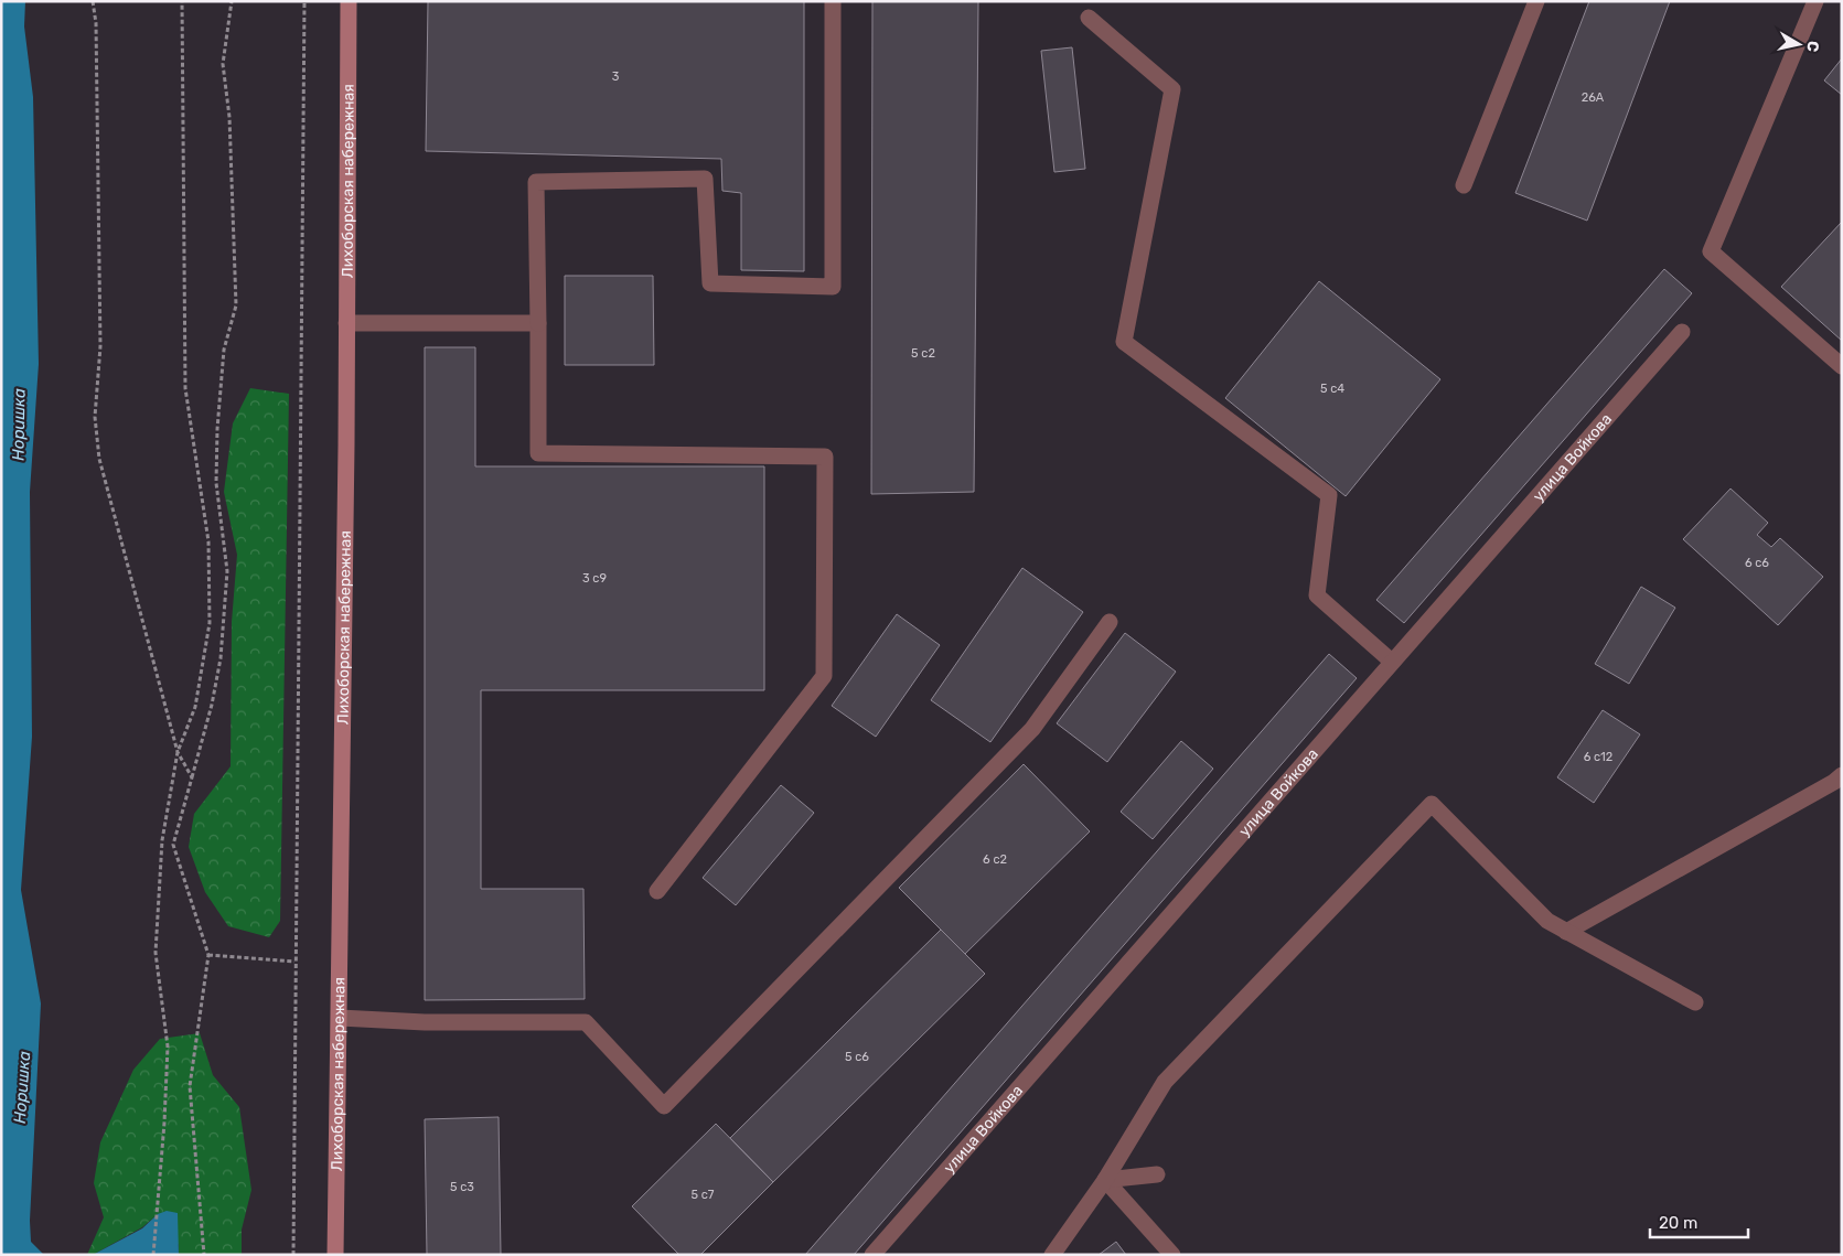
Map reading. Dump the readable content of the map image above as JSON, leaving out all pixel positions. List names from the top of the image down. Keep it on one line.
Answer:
{"streets":{"street":["Лихоборская набережная"],"lane":["улица Войкова"]},"water":["Норишка"],"house_numbers":["3","26А","5 с2","5 с4","6 с6","3 с9","6 с12","6 с2","5 с6","5 с3","5 с7"],"scale_bar":"20 m","north":"right"}
